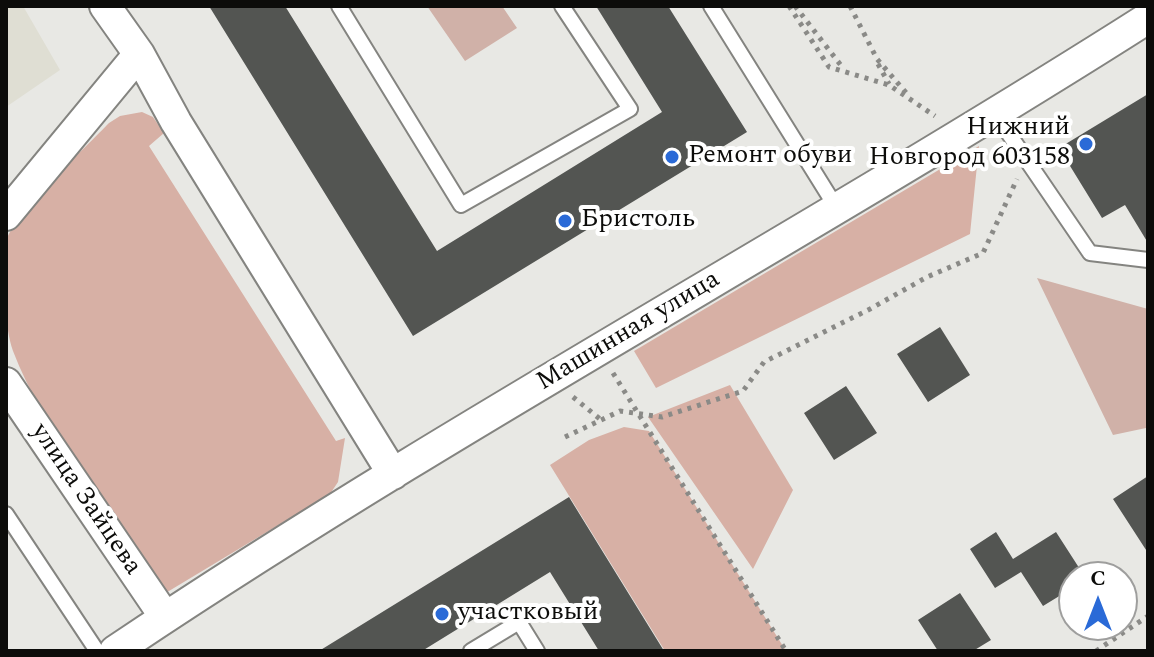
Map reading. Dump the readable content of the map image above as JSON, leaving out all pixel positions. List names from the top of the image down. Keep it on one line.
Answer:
{"streets":{"street":["Машинная улица","улица Зайцева"]},"crossings":[["Машинная улица","улица Зайцева"]],"places":["Нижний Новгород 603158","Ремонт обуви","Бристоль","участковый"],"north":"top"}
